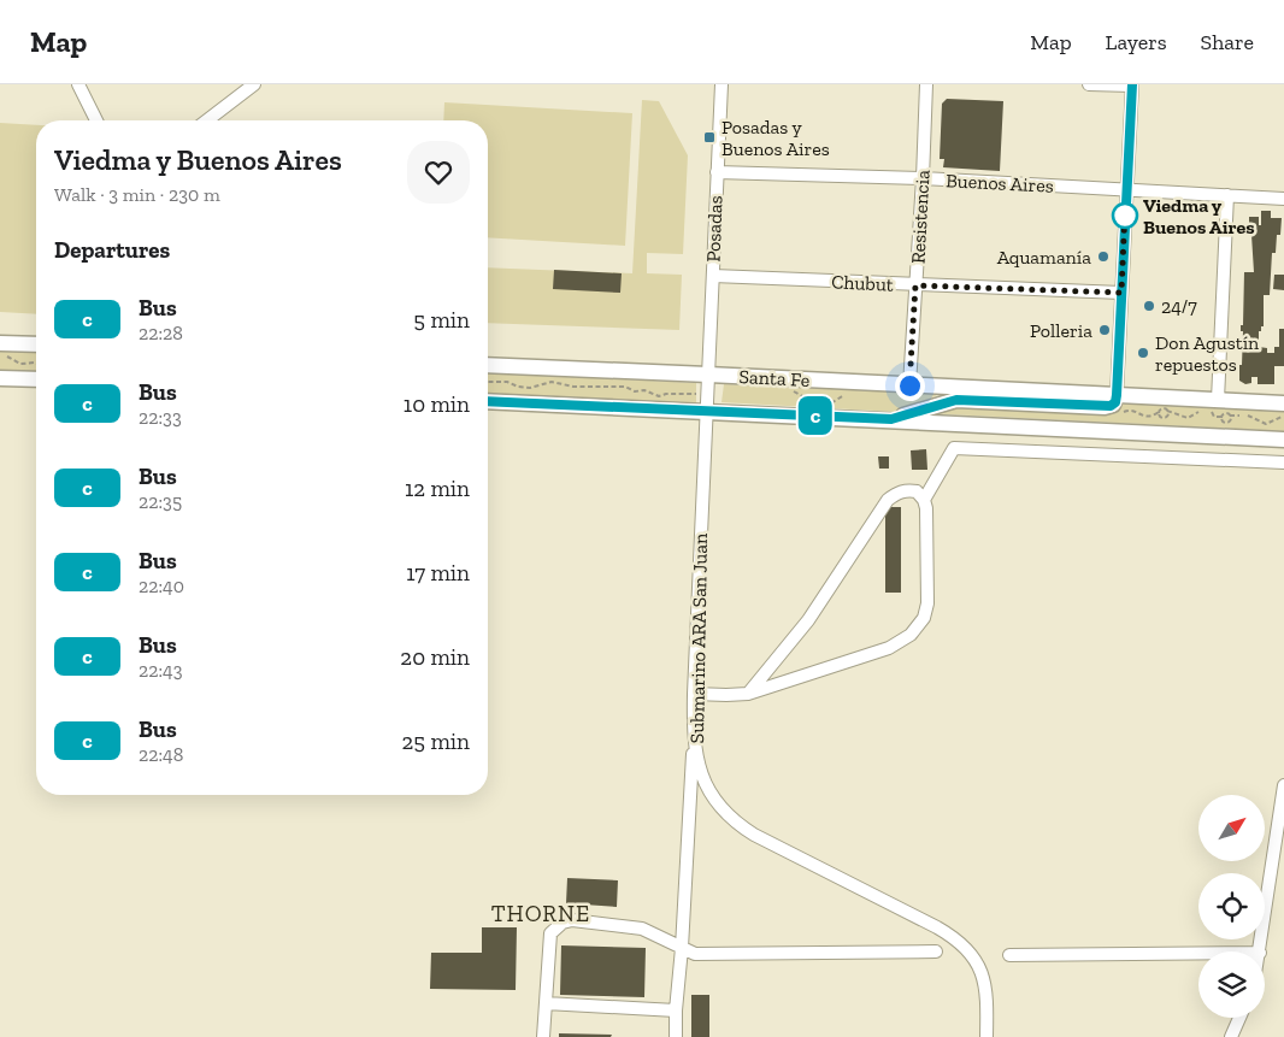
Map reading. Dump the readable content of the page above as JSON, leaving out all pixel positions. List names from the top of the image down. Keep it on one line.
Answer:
{"streets":{"main road":["Santa Fe"],"street":["Buenos Aires","Resistencia","Posadas","Chubut","Submarino ARA San Juan"]},"crossings":[["Buenos Aires","Resistencia"],["Buenos Aires","Posadas"],["Resistencia","Chubut"],["Resistencia","Santa Fe"],["Posadas","Chubut"],["Posadas","Santa Fe"],["Posadas","Submarino ARA San Juan"],["Santa Fe","Submarino ARA San Juan"]],"districts":["THORNE"],"places":{"transit":["Posadas y Buenos Aires"],"other":["Viedma y Buenos Aires","Aquamanía","24/7","Polleria","Don Agustín repuestos"]},"lines":["bus line c"],"north":"top right","page":{"header":"Map","nav":["Map","Layers","Share"],"on_map":"c","heading":[["Viedma y Buenos Aires","Walk · 3 min · 230 m"],"Departures"],"list":[{"mark":"c","name":"Bus","note":"22:28","value":"5 min"},{"mark":"c","name":"Bus","note":"22:33","value":"10 min"},{"mark":"c","name":"Bus","note":"22:35","value":"12 min"},{"mark":"c","name":"Bus","note":"22:40","value":"17 min"},{"mark":"c","name":"Bus","note":"22:43","value":"20 min"},{"mark":"c","name":"Bus","note":"22:48","value":"25 min"}]}}
